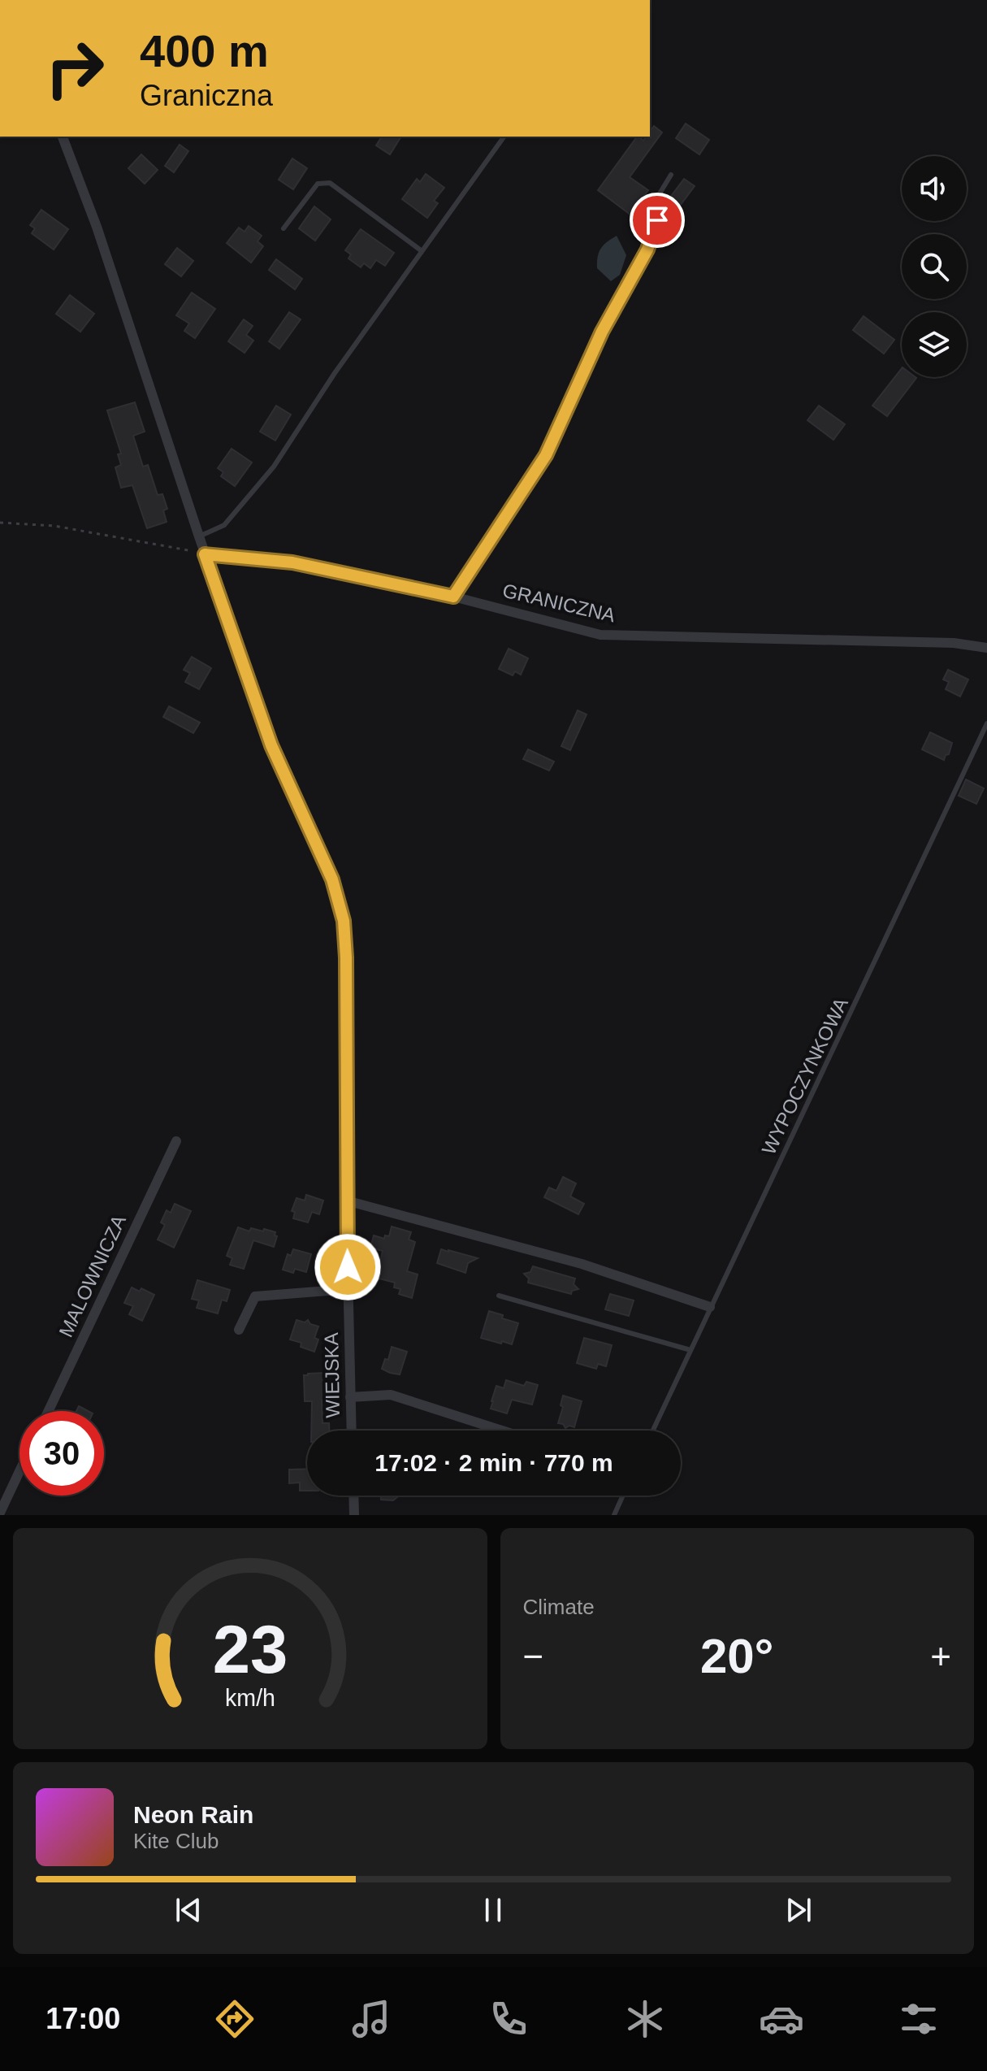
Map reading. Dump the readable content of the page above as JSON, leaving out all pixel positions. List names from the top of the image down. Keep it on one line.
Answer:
{"streets":{"street":["GRANICZNA","MALOWNICZA","WIEJSKA"],"lane":["WYPOCZYNKOWA"]},"crossings":[["GRANICZNA","WIEJSKA"]],"page":{"turn":["400 m","Graniczna"],"limit":"30","trip":"17:02 · 2 min · 770 m","tile":"Climate","heat":["−","20°","+"],"song":["Neon Rain","Kite Club"],"tabs":"17:00","gauge":["23","km/h"]}}
